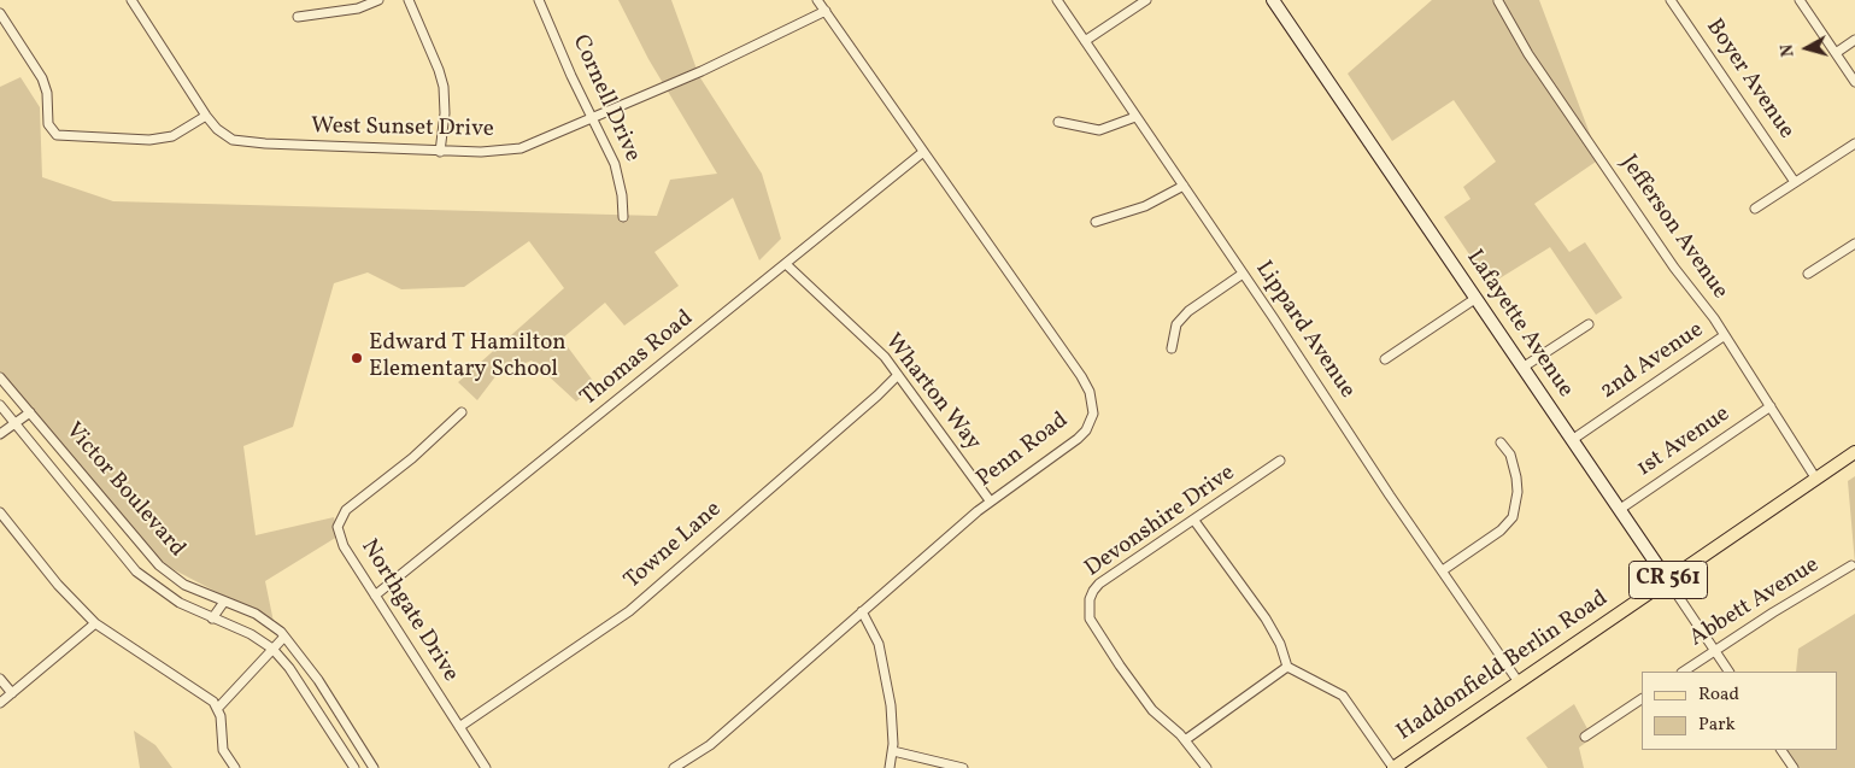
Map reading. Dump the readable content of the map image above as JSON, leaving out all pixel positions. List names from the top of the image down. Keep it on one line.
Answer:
{"streets":{"main road":["CR 561","Haddonfield Berlin Road"],"street":["Boyer Avenue","Cornell Drive","West Sunset Drive","Jefferson Avenue","Lafayette Avenue","Lippard Avenue","Thomas Road","2nd Avenue","Wharton Way","1st Avenue","Penn Road","Victor Boulevard","Devonshire Drive","Towne Lane","Abbett Avenue","Northgate Drive"]},"crossings":[["Cornell Drive","West Sunset Drive"],["West Sunset Drive","Penn Road"],["Jefferson Avenue","2nd Avenue"],["Jefferson Avenue","1st Avenue"],["Jefferson Avenue","CR 561"],["Jefferson Avenue","Haddonfield Berlin Road"],["Lafayette Avenue","2nd Avenue"],["Lafayette Avenue","1st Avenue"],["Lafayette Avenue","Abbett Avenue"],["Lafayette Avenue","Haddonfield Berlin Road"],["Lippard Avenue","Haddonfield Berlin Road"],["Thomas Road","Wharton Way"],["Thomas Road","Penn Road"],["Thomas Road","Northgate Drive"],["Wharton Way","Penn Road"],["Wharton Way","Towne Lane"],["Towne Lane","Northgate Drive"],["CR 561","Haddonfield Berlin Road"]],"places":["Edward T Hamilton Elementary School"],"legend":["Road","Park"],"north":"left"}
